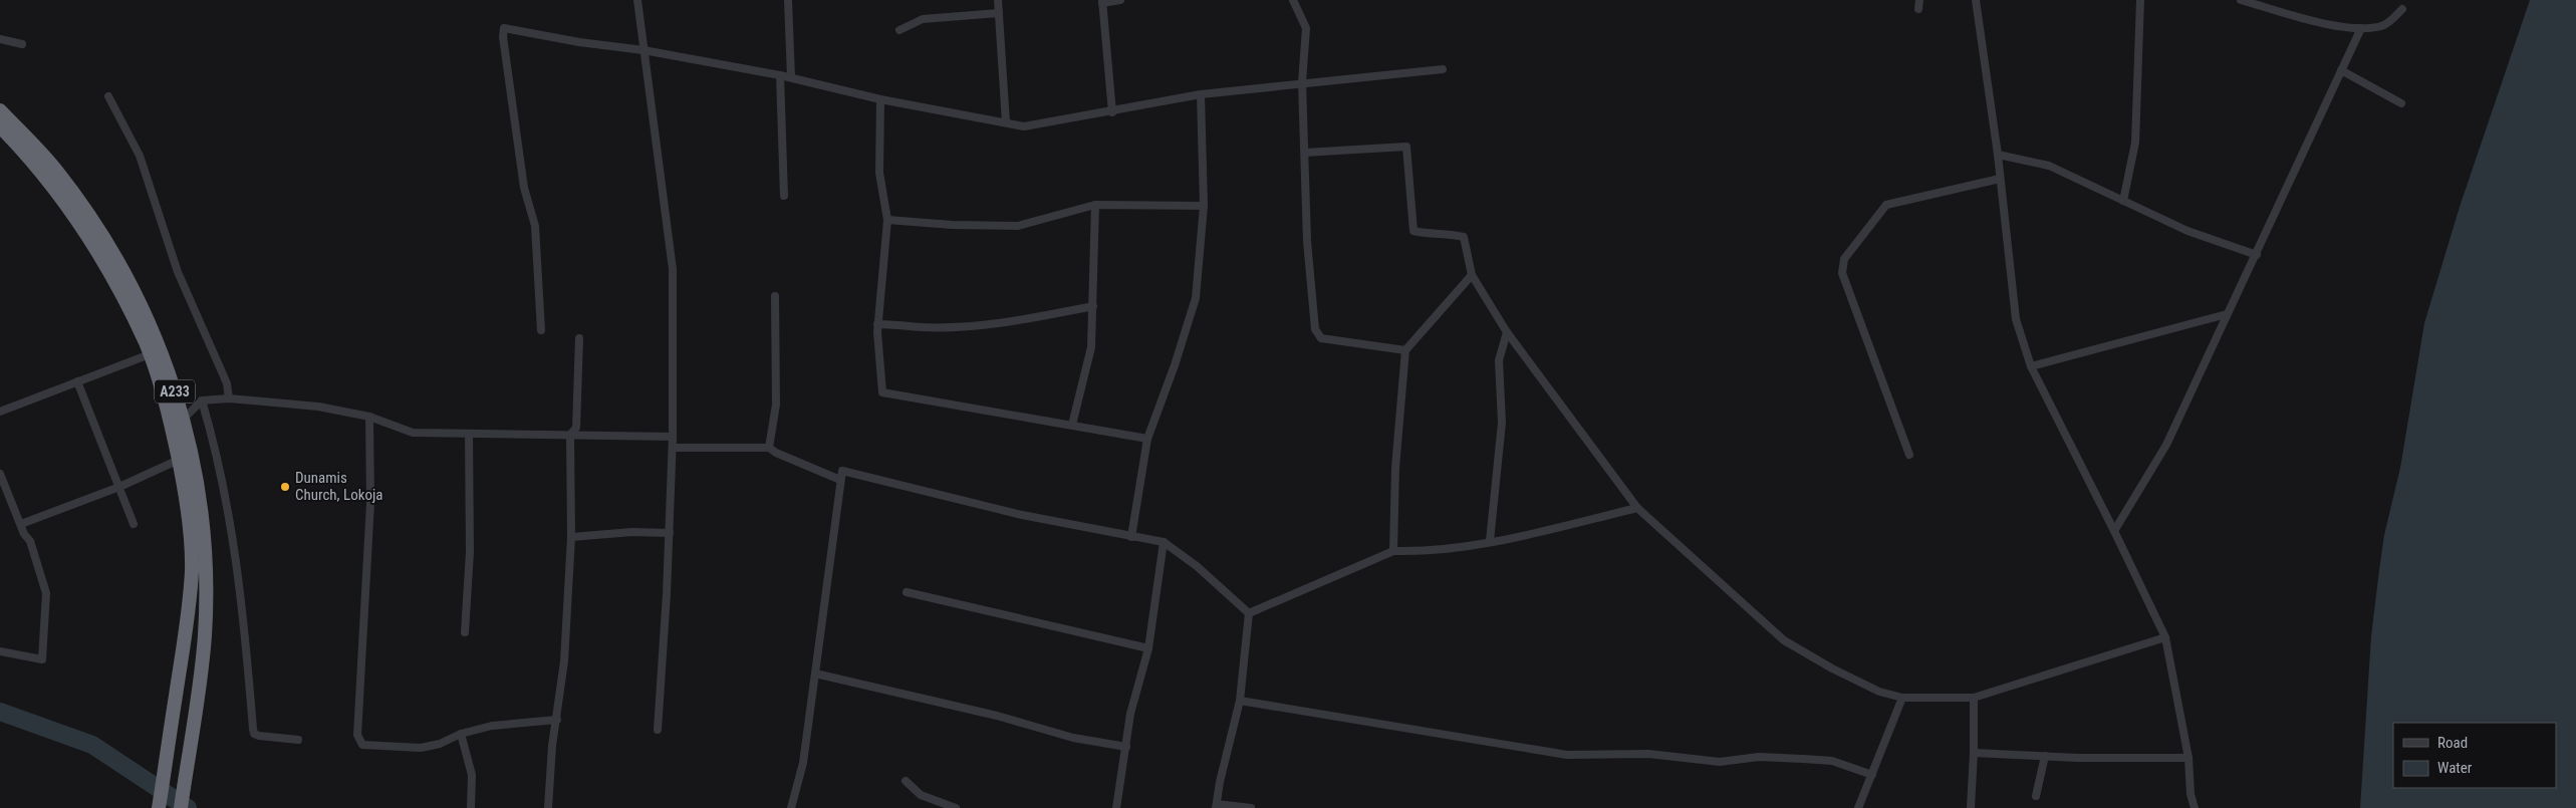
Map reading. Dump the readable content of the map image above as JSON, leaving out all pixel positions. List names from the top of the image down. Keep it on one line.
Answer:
{"streets":{"highway":["A233"]},"places":["Dunamis Church, Lokoja"],"legend":["Road","Water"]}
